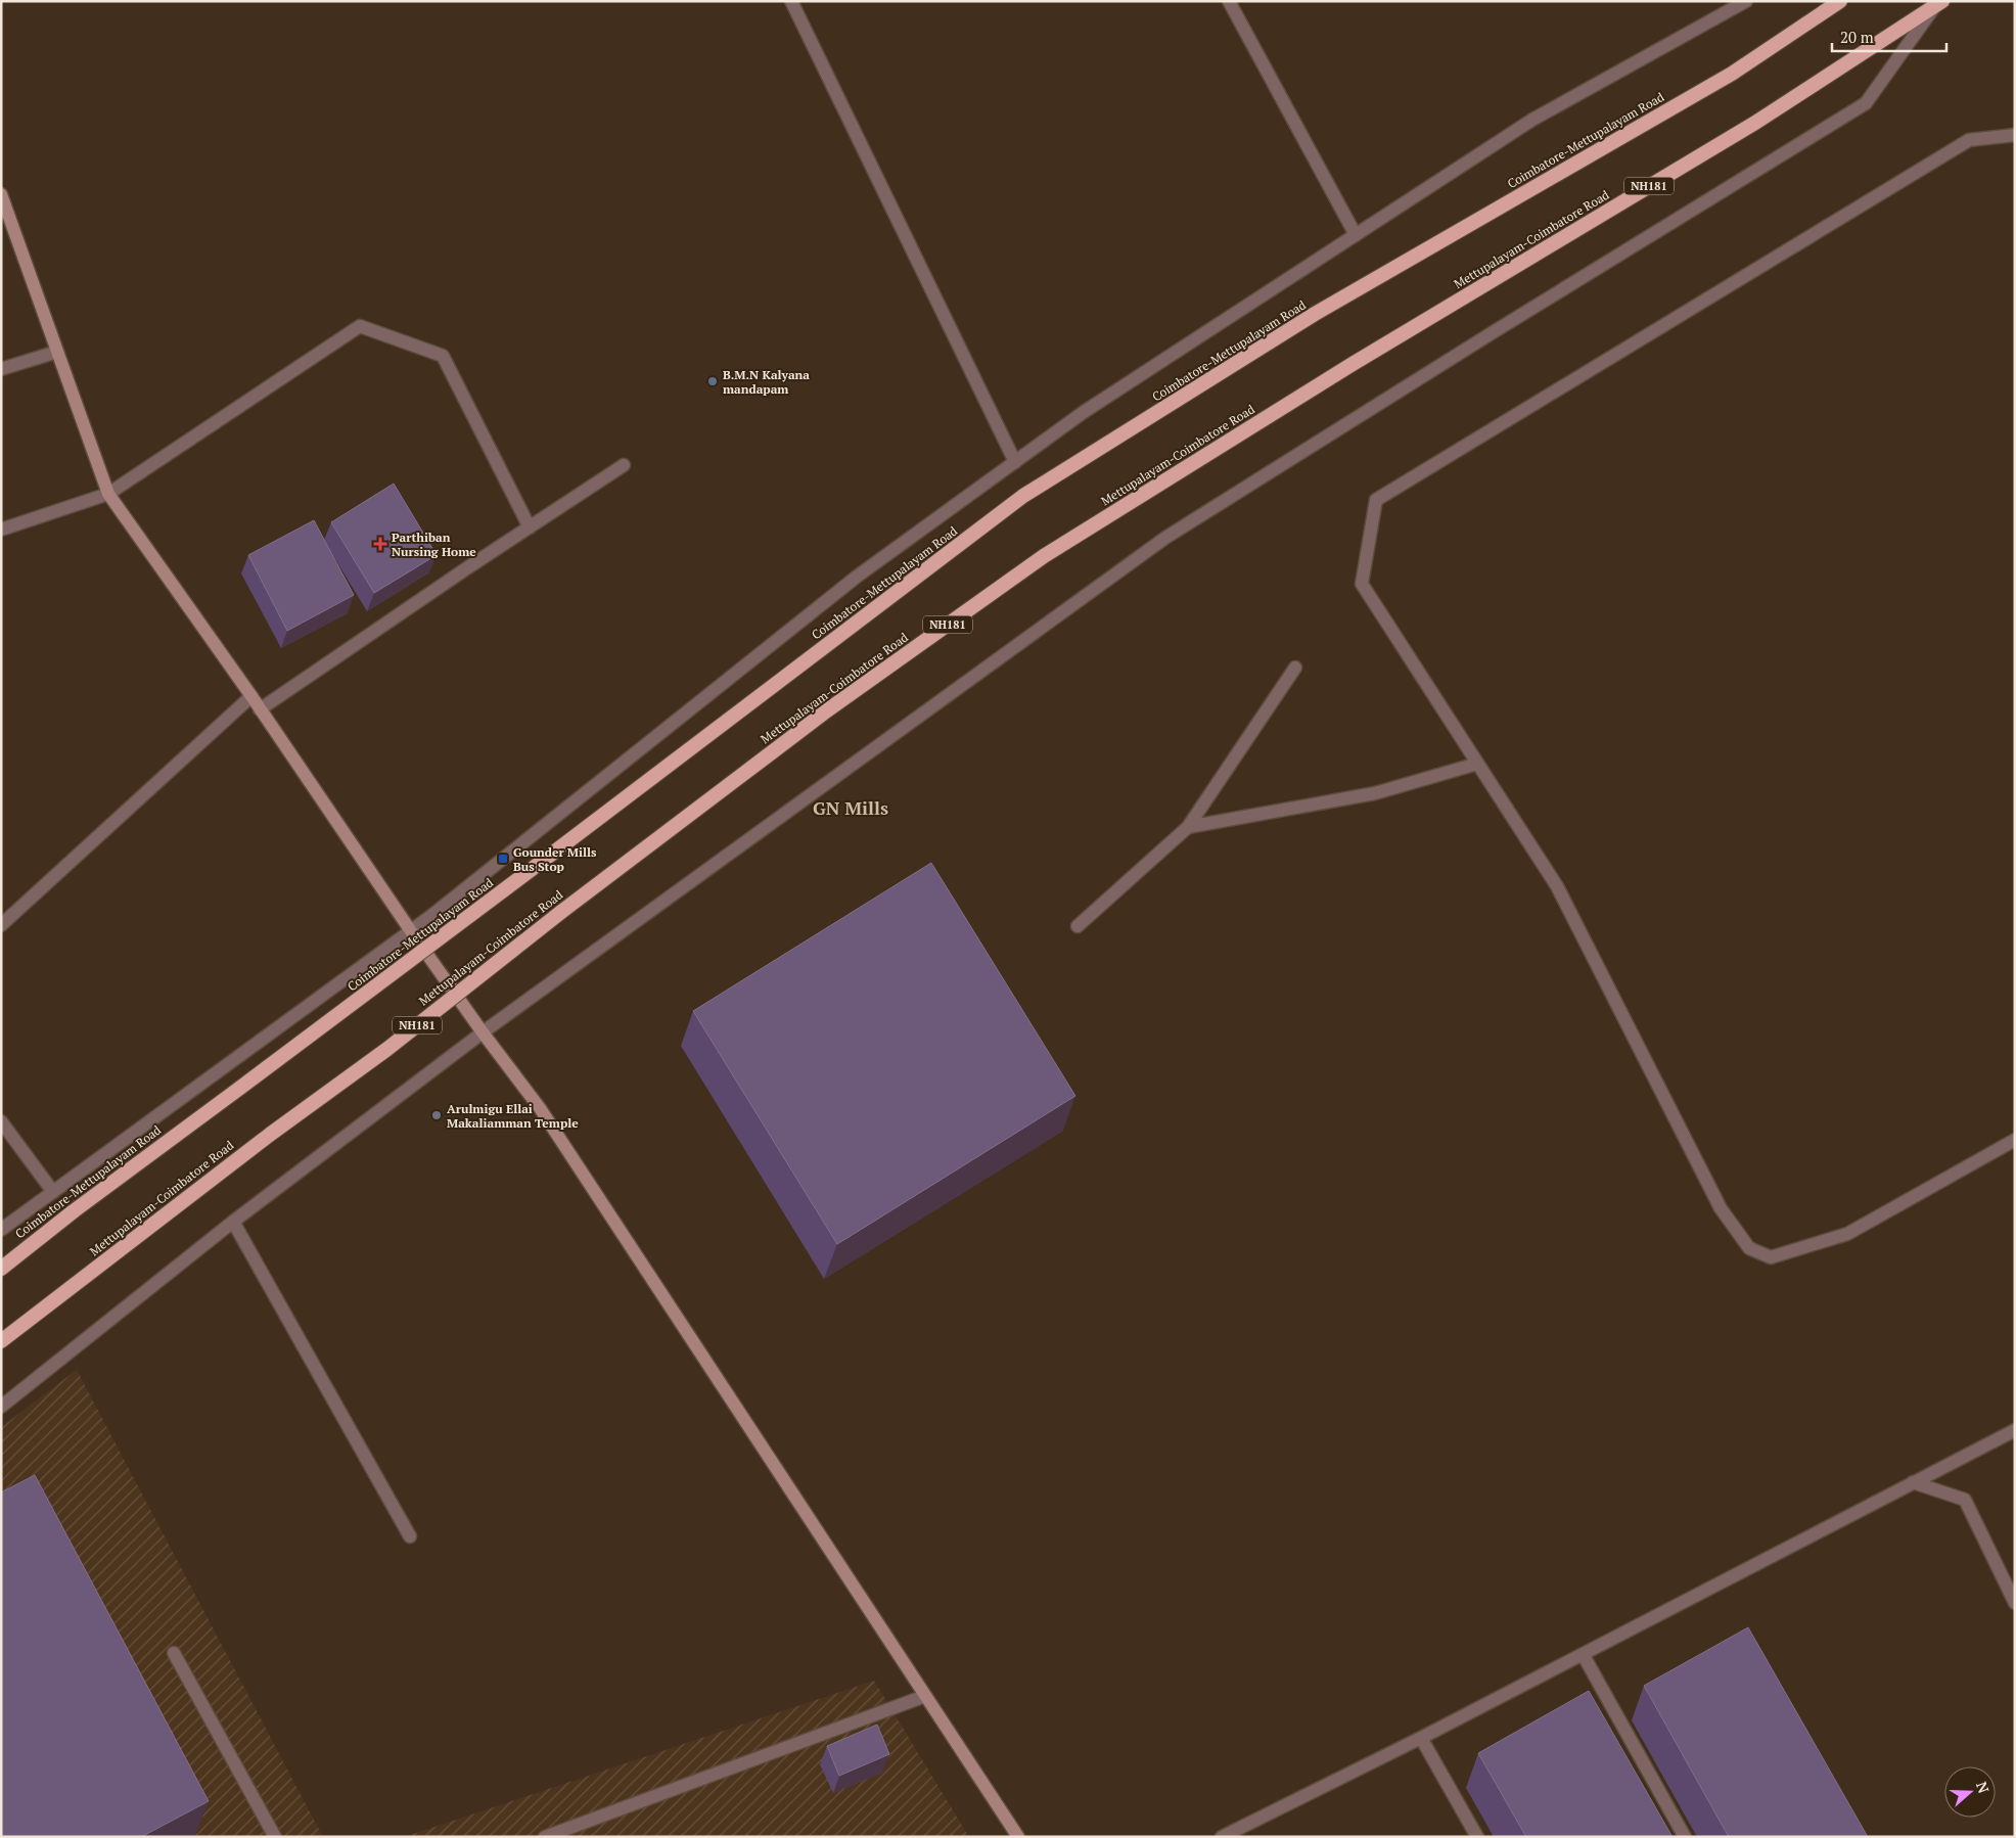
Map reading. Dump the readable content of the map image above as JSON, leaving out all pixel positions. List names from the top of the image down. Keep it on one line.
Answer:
{"streets":{"highway":["Coimbatore-Mettupalayam Road","NH181","Mettupalayam-Coimbatore Road"]},"districts":["GN Mills"],"places":{"other":["B.M.N Kalyana mandapam","Arulmigu Ellai Makaliamman Temple"],"health":["Parthiban Nursing Home"],"transit":["Gounder Mills Bus Stop"]},"scale_bar":"20 m","north":"right"}
